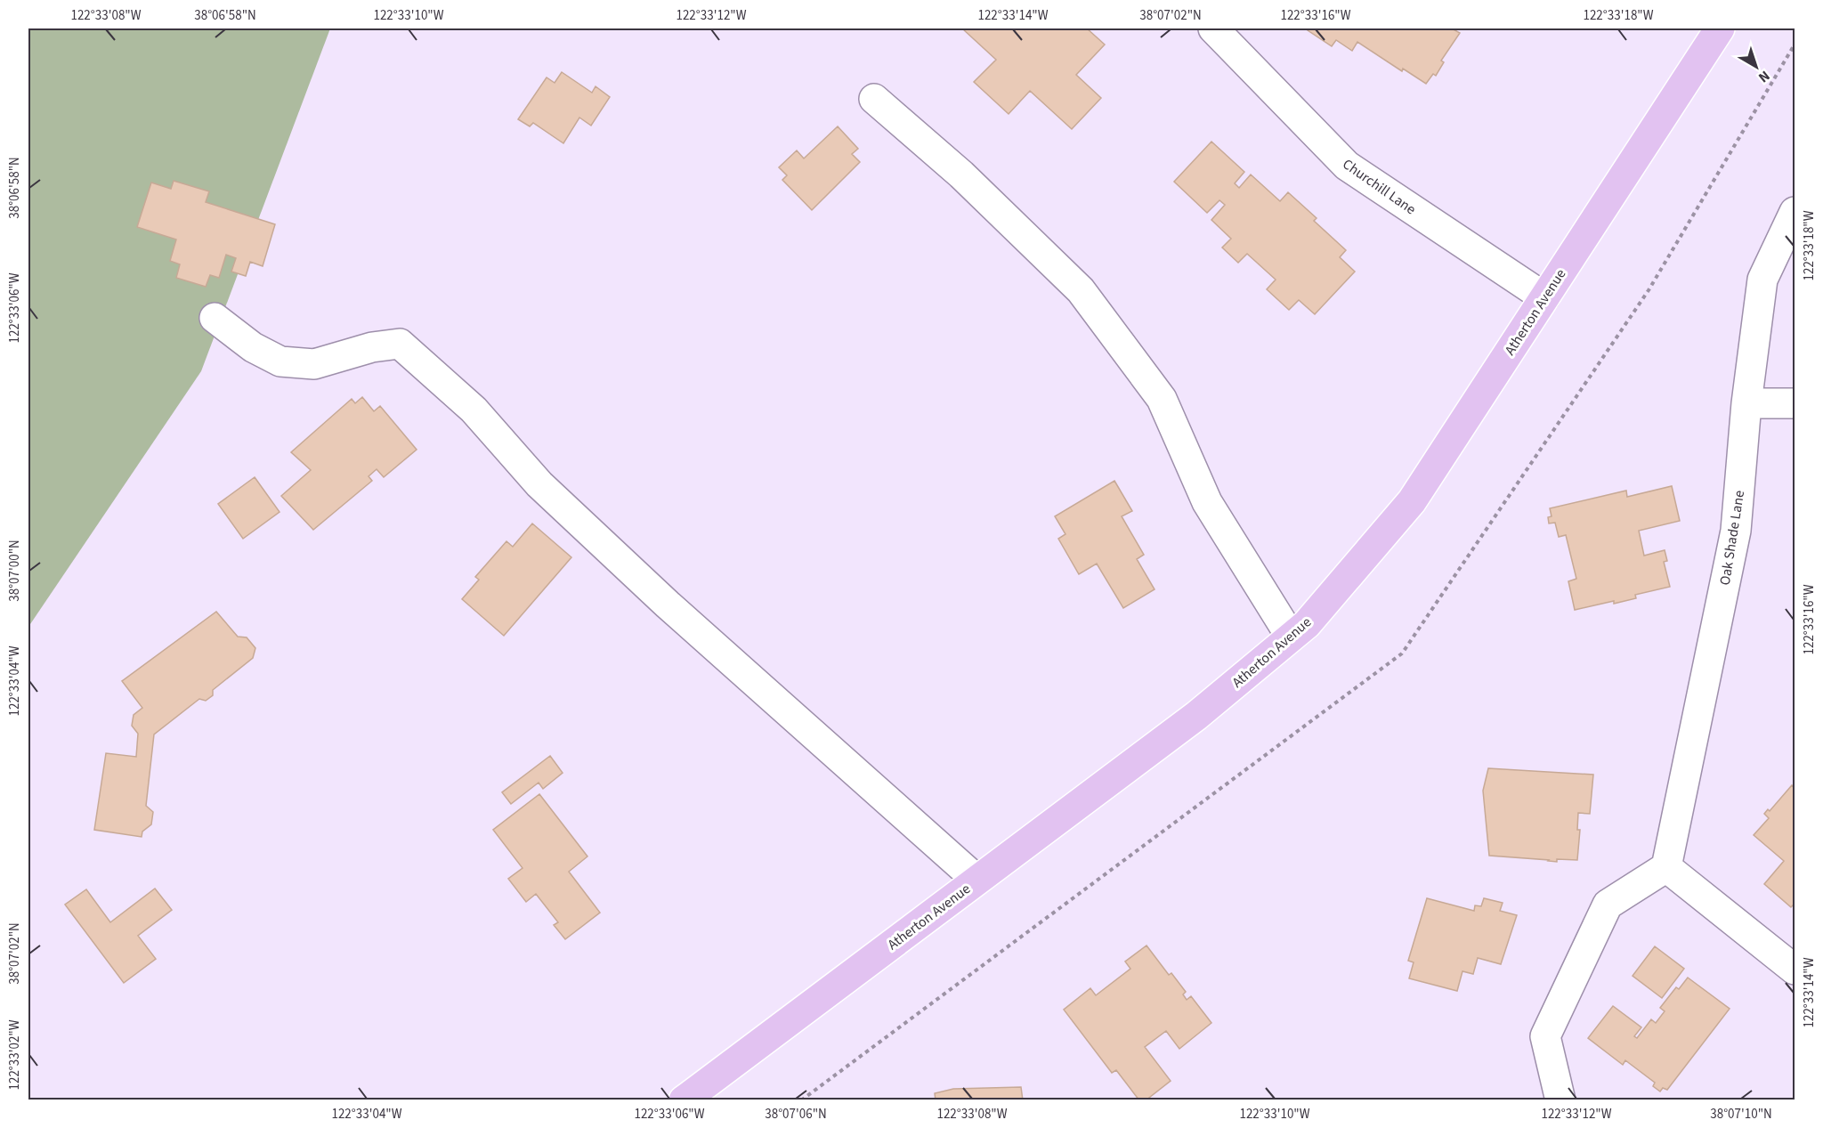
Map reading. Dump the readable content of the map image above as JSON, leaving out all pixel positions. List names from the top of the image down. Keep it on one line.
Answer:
{"streets":{"main road":["Atherton Avenue"],"street":["Churchill Lane","Oak Shade Lane"]},"crossings":[["Churchill Lane","Atherton Avenue"]],"north":"bottom right","coordinates":["122°33'08\"W","38°06'58\"N","122°33'10\"W","122°33'12\"W","122°33'14\"W","38°07'02\"N","122°33'16\"W","122°33'18\"W","122°33'06\"W","38°07'00\"N","122°33'04\"W","122°33'02\"W","38°07'06\"N","38°07'10\"N"]}
